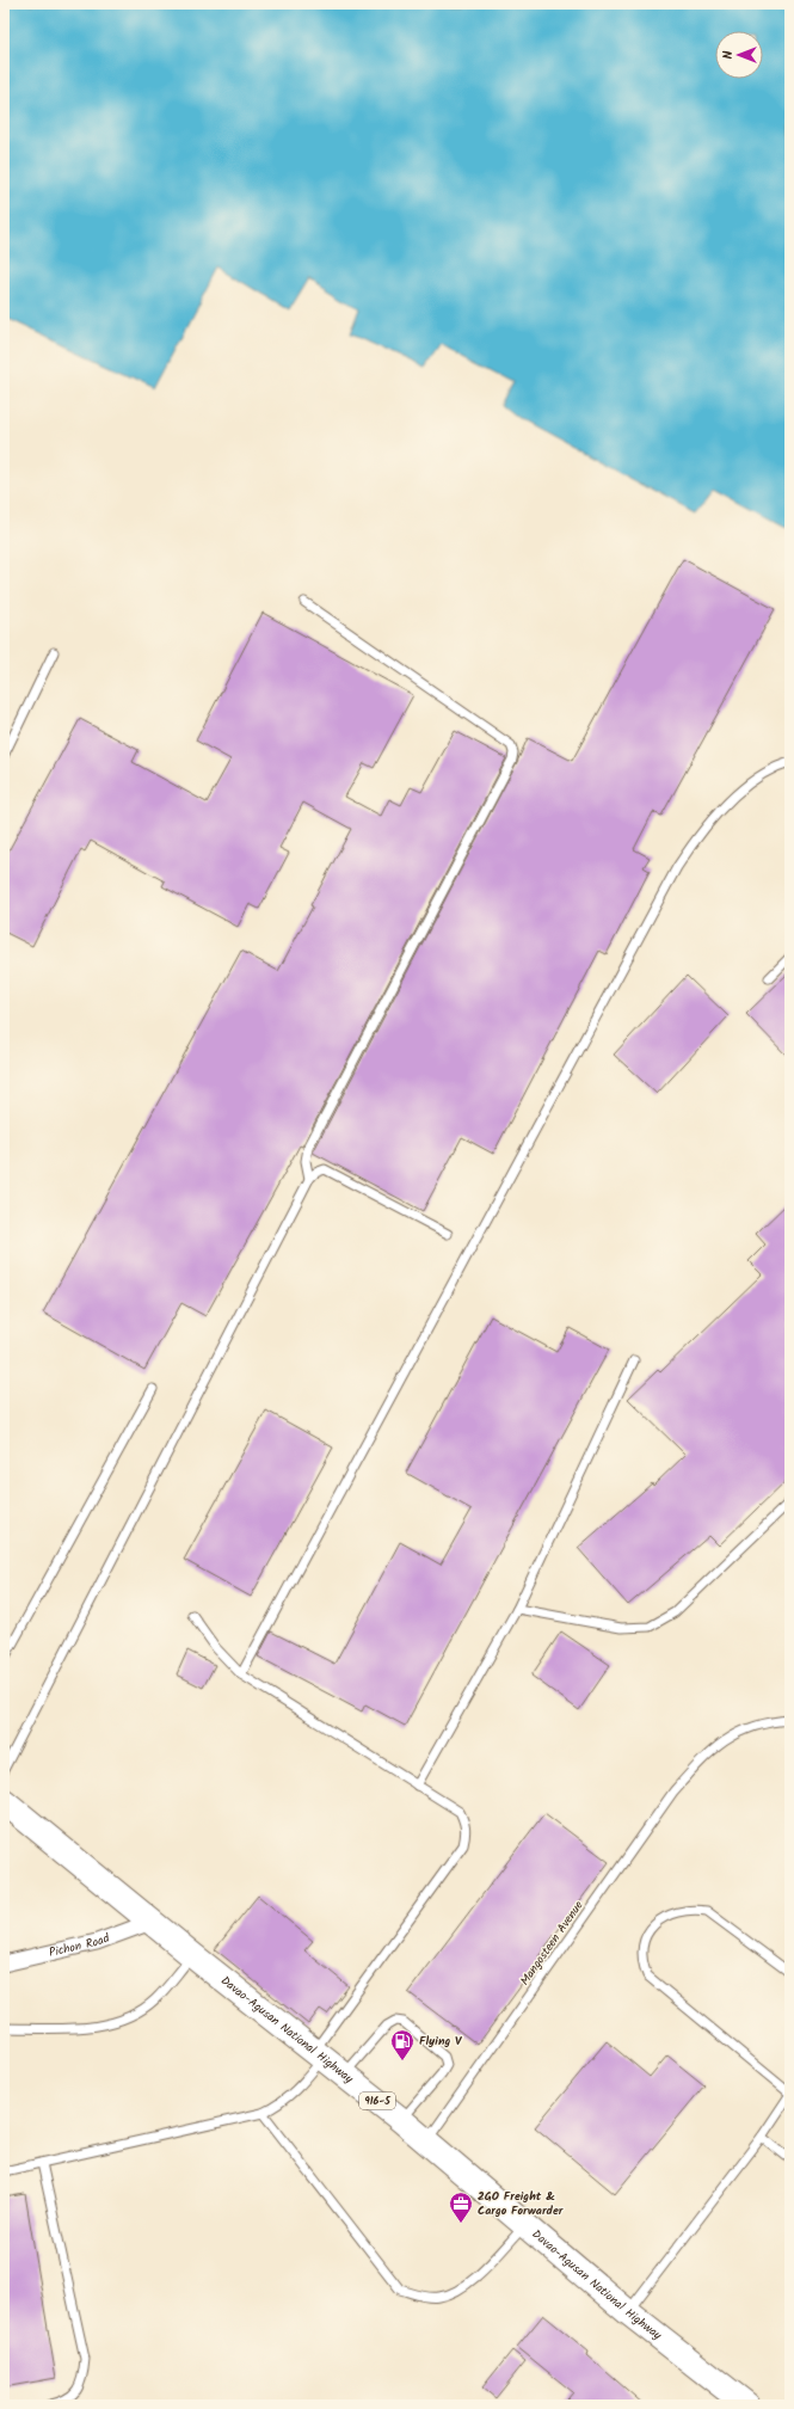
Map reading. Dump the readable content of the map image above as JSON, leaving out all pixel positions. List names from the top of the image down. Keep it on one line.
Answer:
{"streets":{"main road":["Davao-Agusan National Highway","916-5"],"street":["Pichon Road"],"lane":["Mangosteen Avenue"]},"crossings":[["Mangosteen Avenue","Davao-Agusan National Highway"],["Pichon Road","Davao-Agusan National Highway"]],"places":{"fuel station":["Flying V"],"office":["2GO Freight & Cargo Forwarder"]},"north":"left"}
